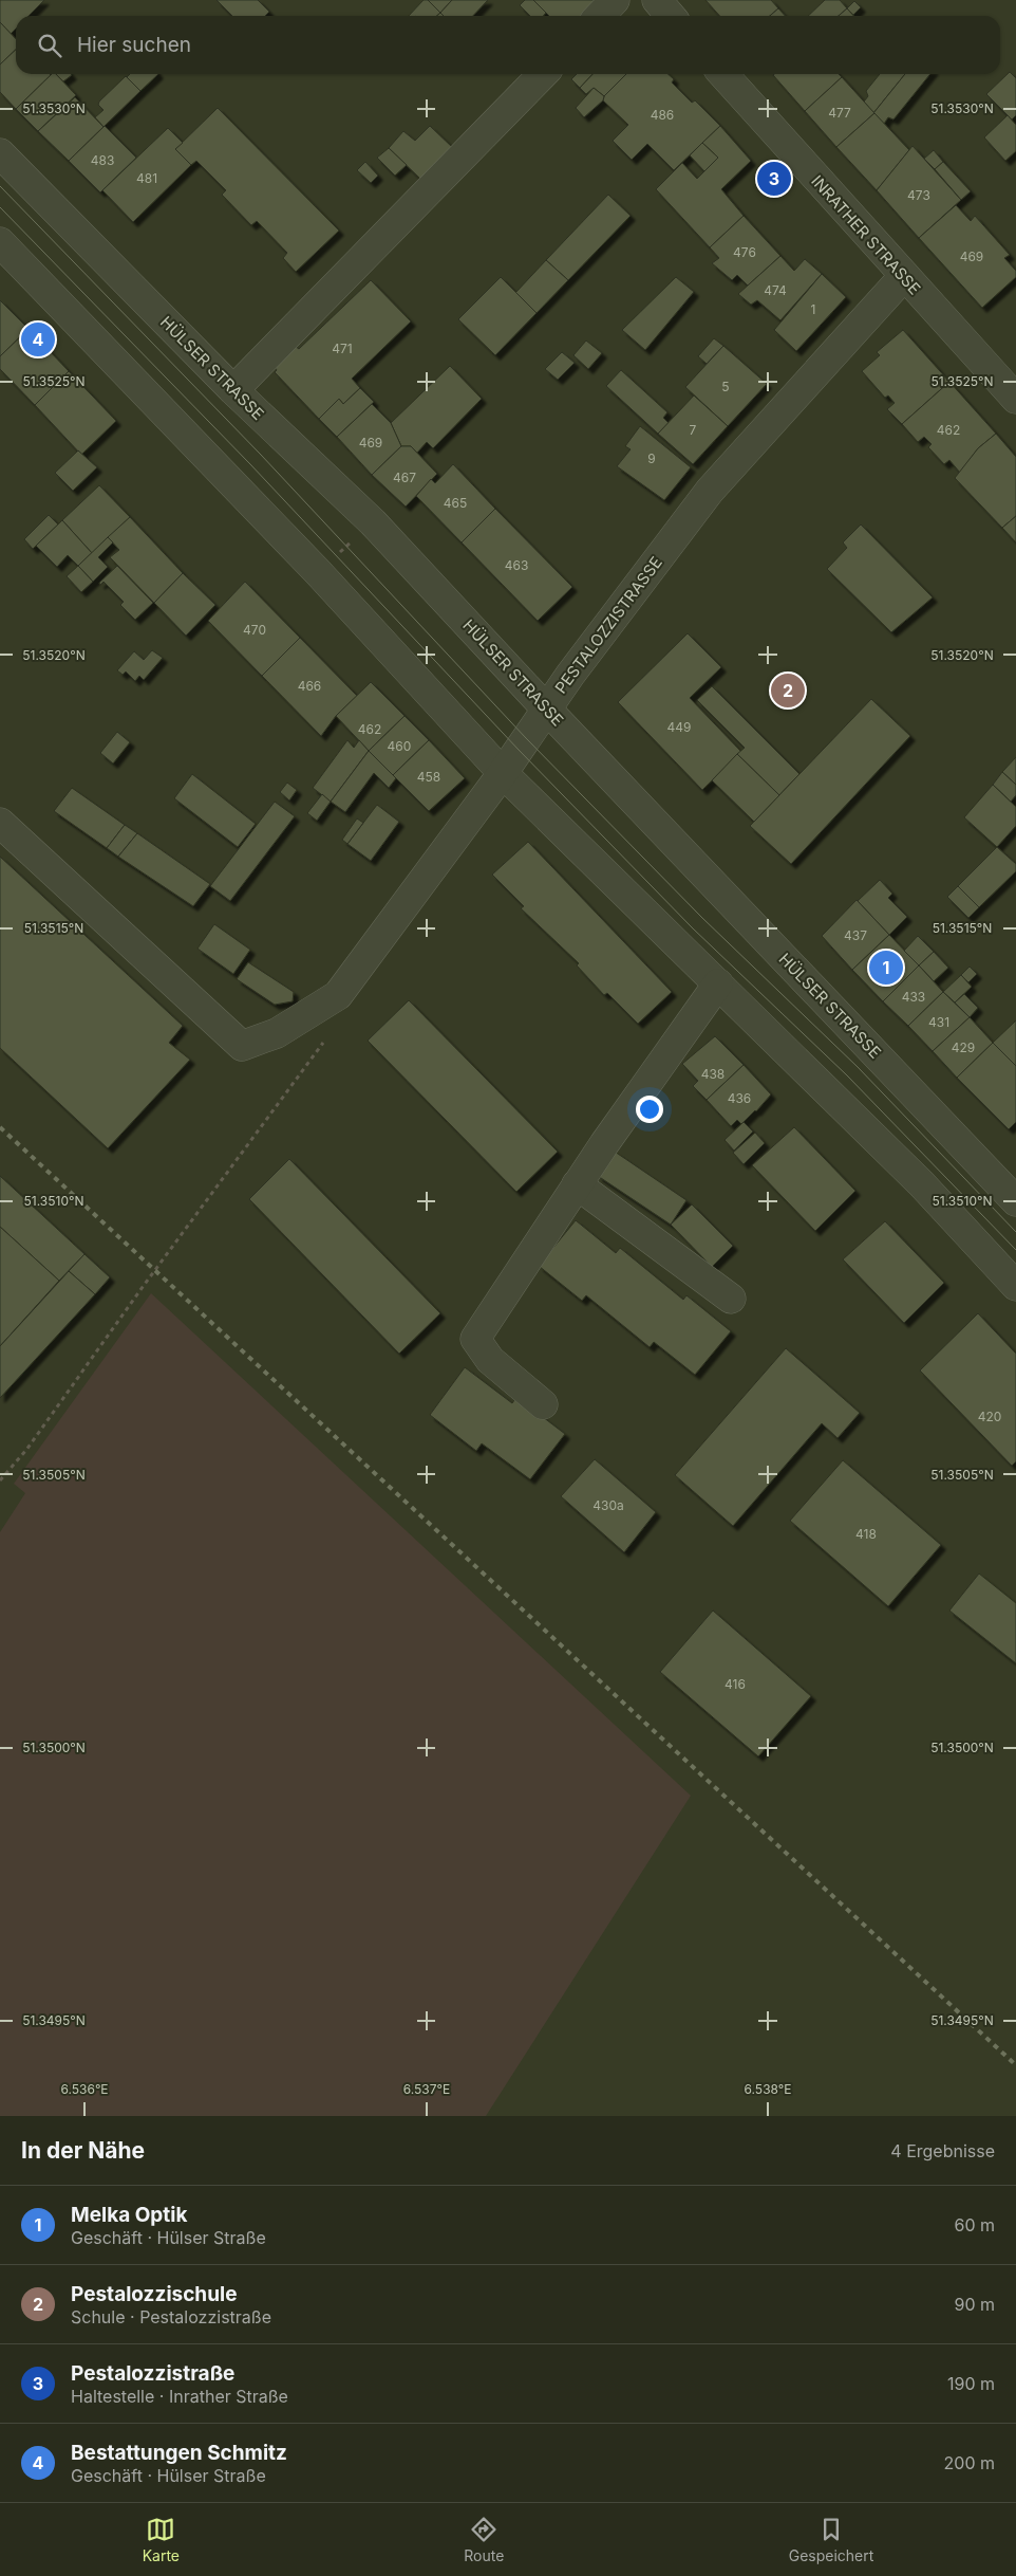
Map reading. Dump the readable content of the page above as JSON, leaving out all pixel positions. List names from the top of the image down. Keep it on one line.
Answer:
{"streets":{"street":["INRATHER STRASSE","HÜLSER STRASSE","PESTALOZZISTRASSE"]},"crossings":[["INRATHER STRASSE","PESTALOZZISTRASSE"],["HÜLSER STRASSE","PESTALOZZISTRASSE"]],"house_numbers":["477","486","483","481","473","476","469","474","1","471","5","7","462","469","9","467","465","463","470","466","449","462","460","458","437","433","431","429","438","436","420","430a","418","416"],"page":{"search":"Hier suchen","pins":["3","4","2","1"],"heading":["In der Nähe","4 Ergebnisse"],"list":[{"mark":"1","name":"Melka Optik","note":"Geschäft · Hülser Straße","value":"60 m"},{"mark":"2","name":"Pestalozzischule","note":"Schule · Pestalozzistraße","value":"90 m"},{"mark":"3","name":"Pestalozzistraße","note":"Haltestelle · Inrather Straße","value":"190 m"},{"mark":"4","name":"Bestattungen Schmitz","note":"Geschäft · Hülser Straße","value":"200 m"}],"nav":["Karte","Route","Gespeichert"]},"coordinates":["51.3530°N","51.3525°N","51.3520°N","51.3515°N","51.3510°N","51.3505°N","51.3500°N","51.3495°N","6.536°E","6.537°E","6.538°E"]}
